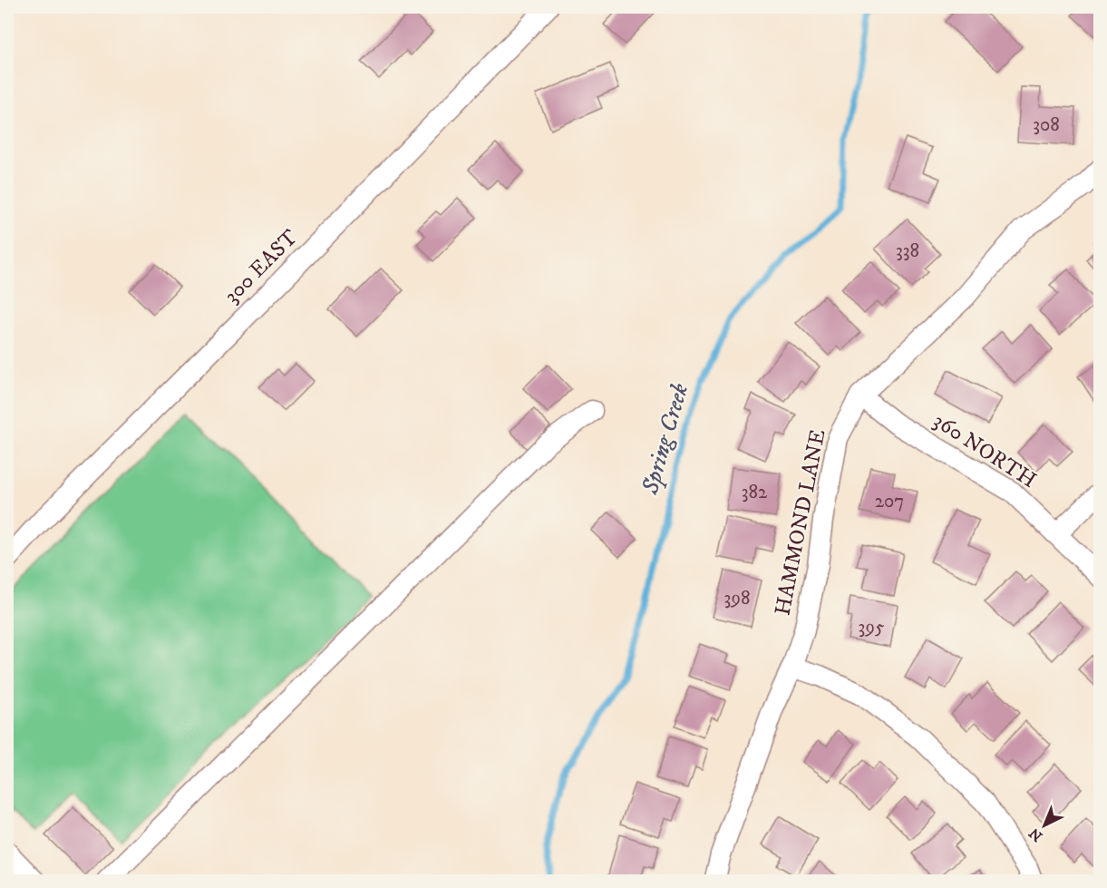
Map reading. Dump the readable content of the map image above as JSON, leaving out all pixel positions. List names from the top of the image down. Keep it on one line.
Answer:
{"streets":{"street":["300 EAST","360 NORTH","HAMMOND LANE"]},"crossings":[["360 NORTH","HAMMOND LANE"]],"water":["Spring Creek"],"house_numbers":["308","338","382","207","398","395"],"north":"bottom left"}
